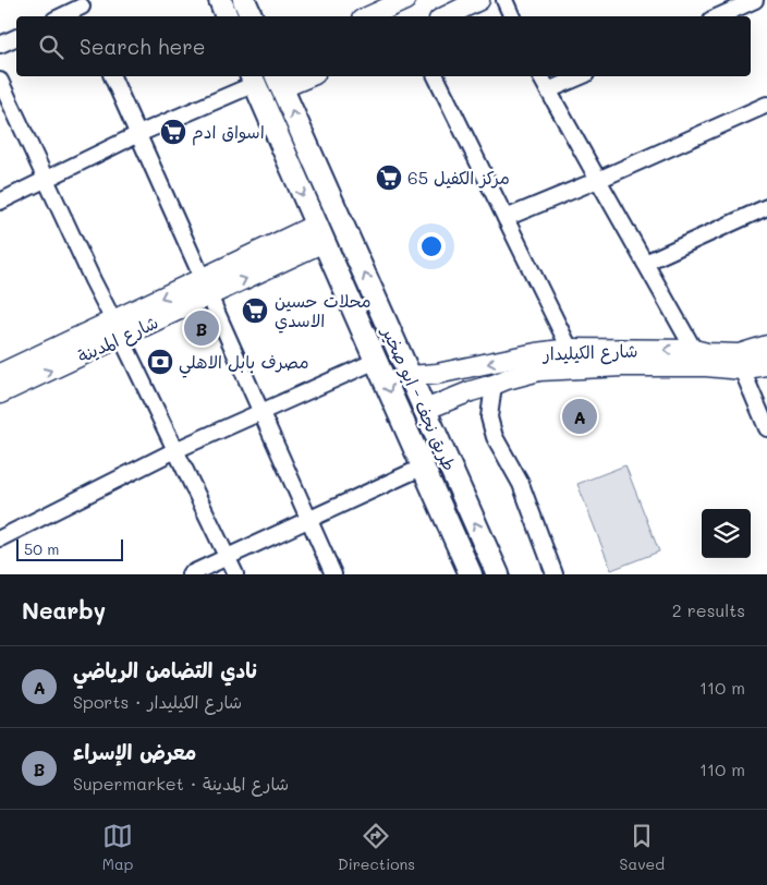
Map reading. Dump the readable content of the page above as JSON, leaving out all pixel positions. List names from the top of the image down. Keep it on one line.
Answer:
{"streets":{"highway":["طريق نجف - ابو صخير"],"main road":["شارع المدينة","شارع الكيليدار"]},"crossings":[["شارع المدينة","طريق نجف - ابو صخير"],["شارع الكيليدار","طريق نجف - ابو صخير"]],"places":{"supermarket":["اسواق ادم","مركز الكفيل 65","محلات حسين الاسدي"],"bank":["مصرف بابل الاهلي"]},"scale_bar":"50 m","page":{"search":"Search here","pins":["B","A"],"scale":"50 m","heading":["Nearby","2 results"],"list":[{"mark":"A","name":"نادي التضامن الرياضي","note":"Sports · شارع الكيليدار","value":"110 m"},{"mark":"B","name":"معرض الإسراء","note":"Supermarket · شارع المدينة","value":"110 m"}],"nav":["Map","Directions","Saved"]}}
